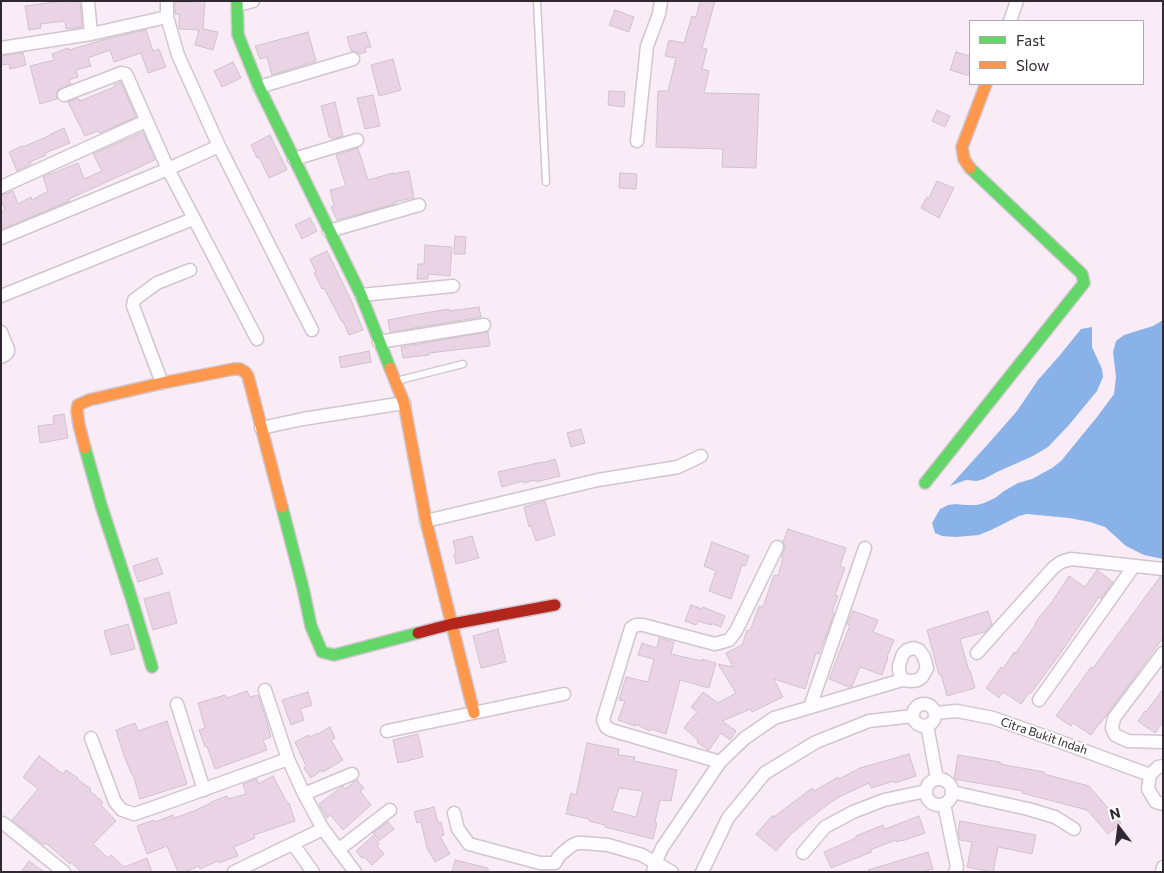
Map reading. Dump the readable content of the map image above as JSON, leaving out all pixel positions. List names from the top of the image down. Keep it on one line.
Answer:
{"streets":{"street":["Citra Bukit Indah"]},"legend":["Fast","Slow"],"north":"top"}
